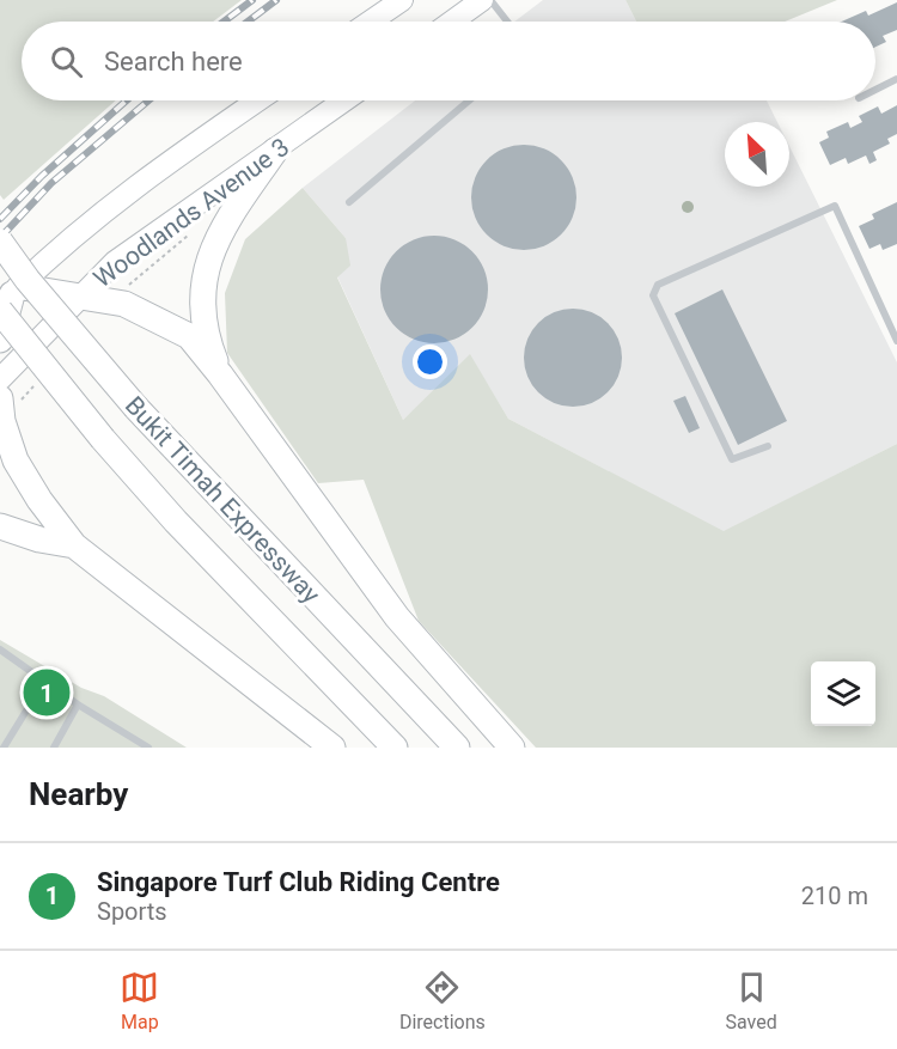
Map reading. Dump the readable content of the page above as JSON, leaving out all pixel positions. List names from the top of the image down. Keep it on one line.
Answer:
{"streets":{"highway":["Bukit Timah Expressway"],"main road":["Woodlands Avenue 3"]},"crossings":[["Woodlands Avenue 3","Bukit Timah Expressway"]],"north":"top left","page":{"search":"Search here","pins":"1","heading":"Nearby","list":[{"mark":"1","name":"Singapore Turf Club Riding Centre","note":"Sports","value":"210 m"}],"nav":["Map","Directions","Saved"]}}
